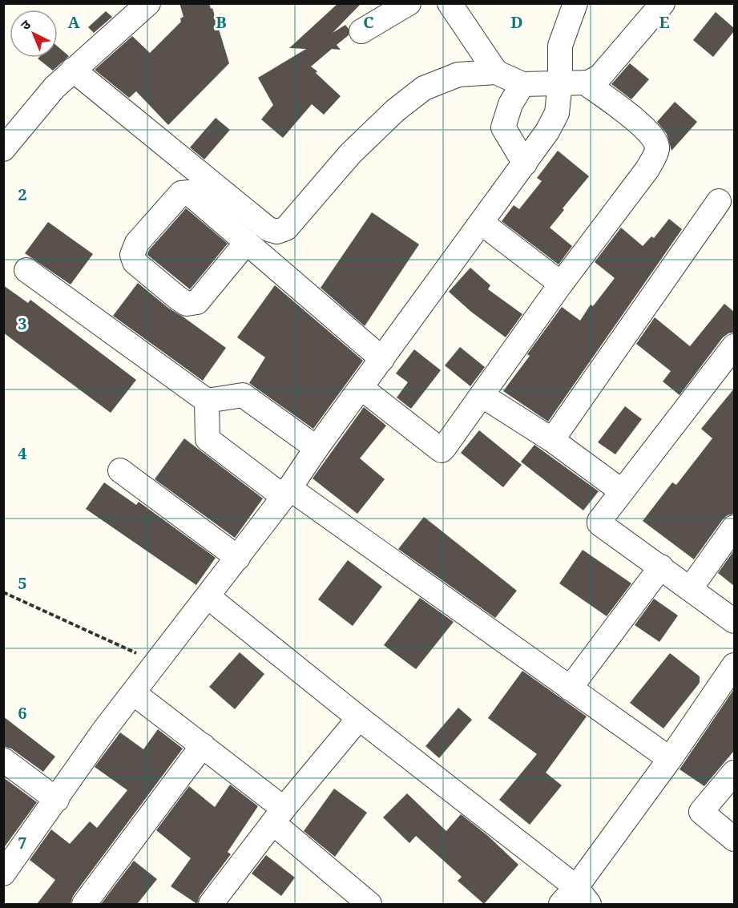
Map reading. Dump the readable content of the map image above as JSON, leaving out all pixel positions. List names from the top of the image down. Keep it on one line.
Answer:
{"north":"top left","grid":{"columns":["A","B","C","D","E"],"rows":["2","3","4","5","6","7"]}}
